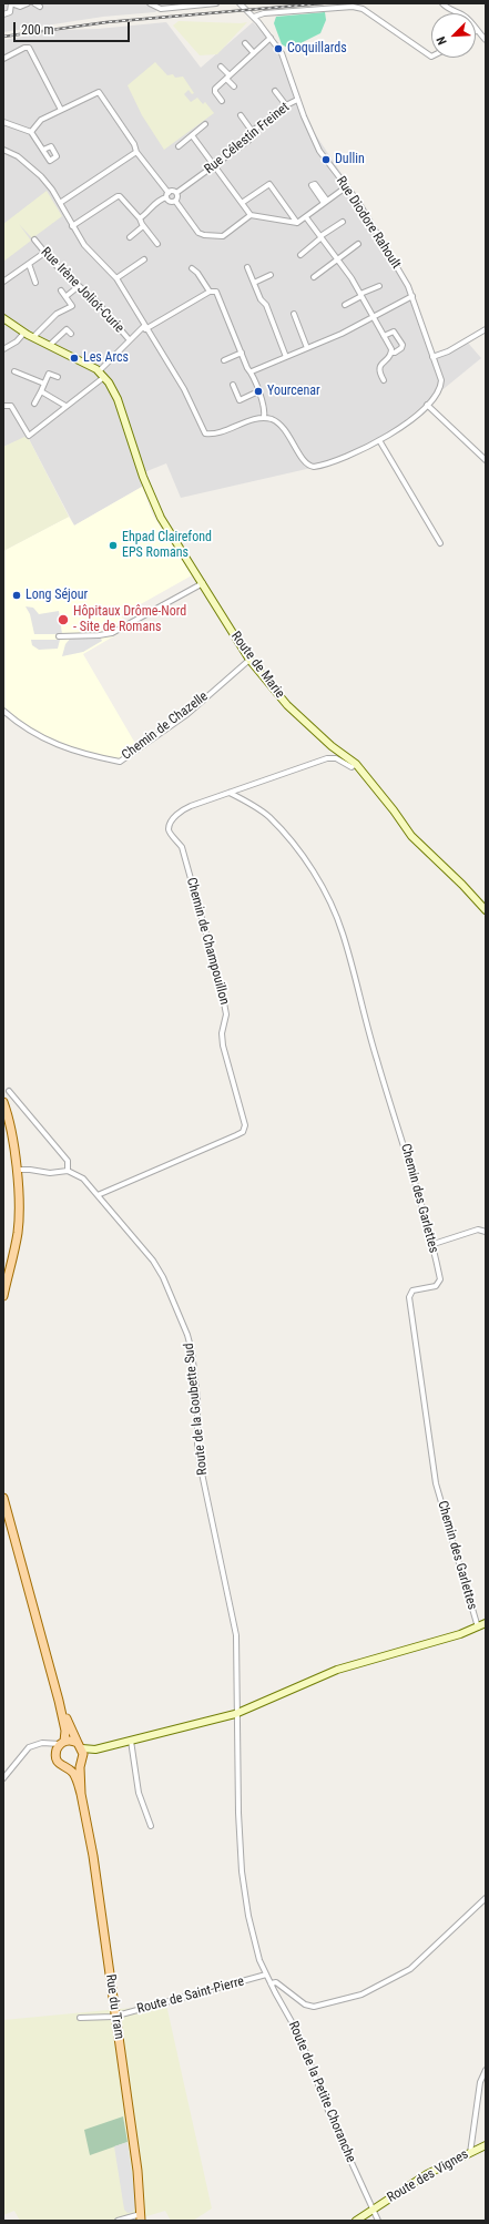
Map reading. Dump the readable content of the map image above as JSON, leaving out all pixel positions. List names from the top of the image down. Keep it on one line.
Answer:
{"streets":{"main road":["Rue du Tram"],"street":["Rue Célestin Freinet","Rue Diodore Rahoult","Rue Irène Joliot-Curie","Route de Marie","Chemin de Chazelle","Chemin de Champouillon","Chemin des Garlettes","Route de la Goubette Sud","Route de Saint-Pierre","Route de la Petite Choranche","Route des Vignes"]},"crossings":[["Rue Célestin Freinet","Rue Diodore Rahoult"],["Route de Marie","Chemin de Chazelle"],["Chemin de Champouillon","Chemin des Garlettes"],["Chemin de Champouillon","Route de la Goubette Sud"],["Route de la Goubette Sud","Route de la Petite Choranche"],["Route de Saint-Pierre","Rue du Tram"],["Route de Saint-Pierre","Route de la Petite Choranche"],["Route de la Petite Choranche","Route des Vignes"]],"places":["Coquillards","Dullin","Les Arcs","Yourcenar","Ehpad Clairefond EPS Romans","Long Séjour","Hôpitaux Drôme-Nord - Site de Romans"],"scale_bar":"200 m","north":"bottom left"}
